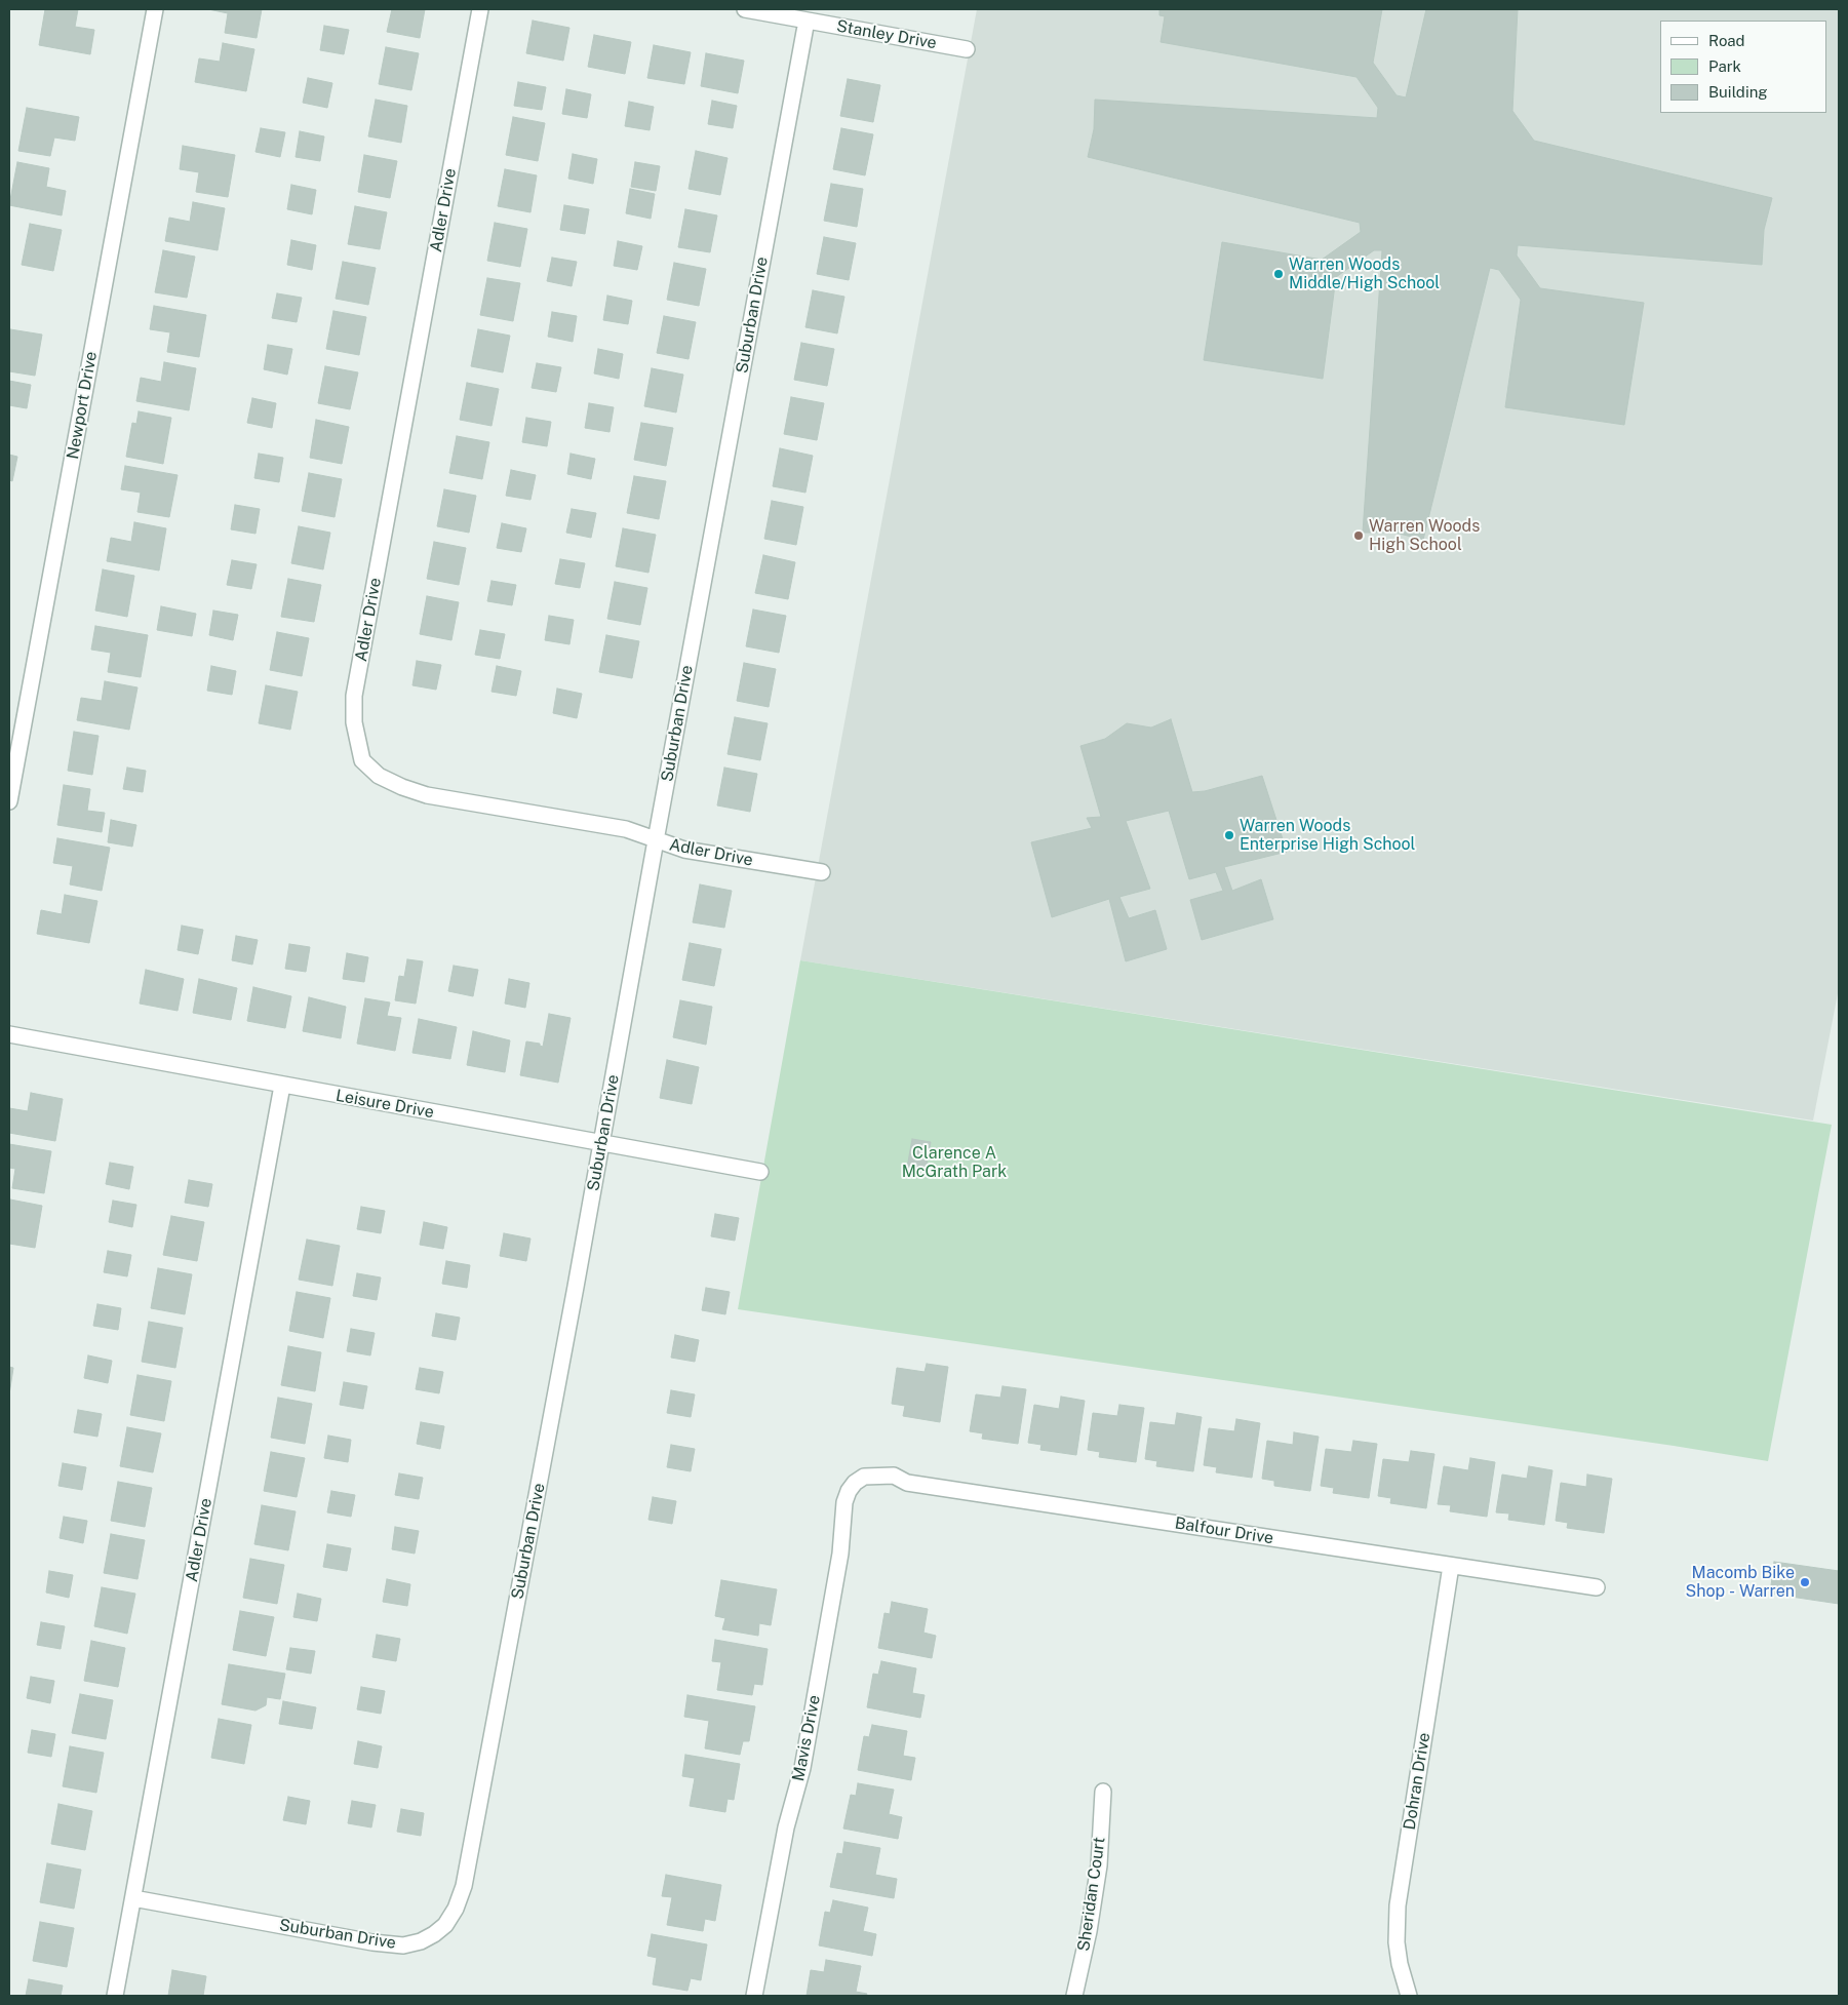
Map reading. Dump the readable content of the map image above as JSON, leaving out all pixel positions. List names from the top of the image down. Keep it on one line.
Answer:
{"streets":{"street":["Stanley Drive","Adler Drive","Suburban Drive","Newport Drive","Leisure Drive","Balfour Drive","Mavis Drive","Dohran Drive","Sheridan Court"]},"crossings":[["Stanley Drive","Suburban Drive"],["Adler Drive","Suburban Drive"],["Adler Drive","Leisure Drive"],["Suburban Drive","Leisure Drive"],["Balfour Drive","Mavis Drive"],["Balfour Drive","Dohran Drive"]],"parks":["Clarence A McGrath Park"],"places":["Warren Woods Middle/High School","Warren Woods High School","Warren Woods Enterprise High School","Macomb Bike Shop - Warren"],"legend":["Road","Park","Building"]}
